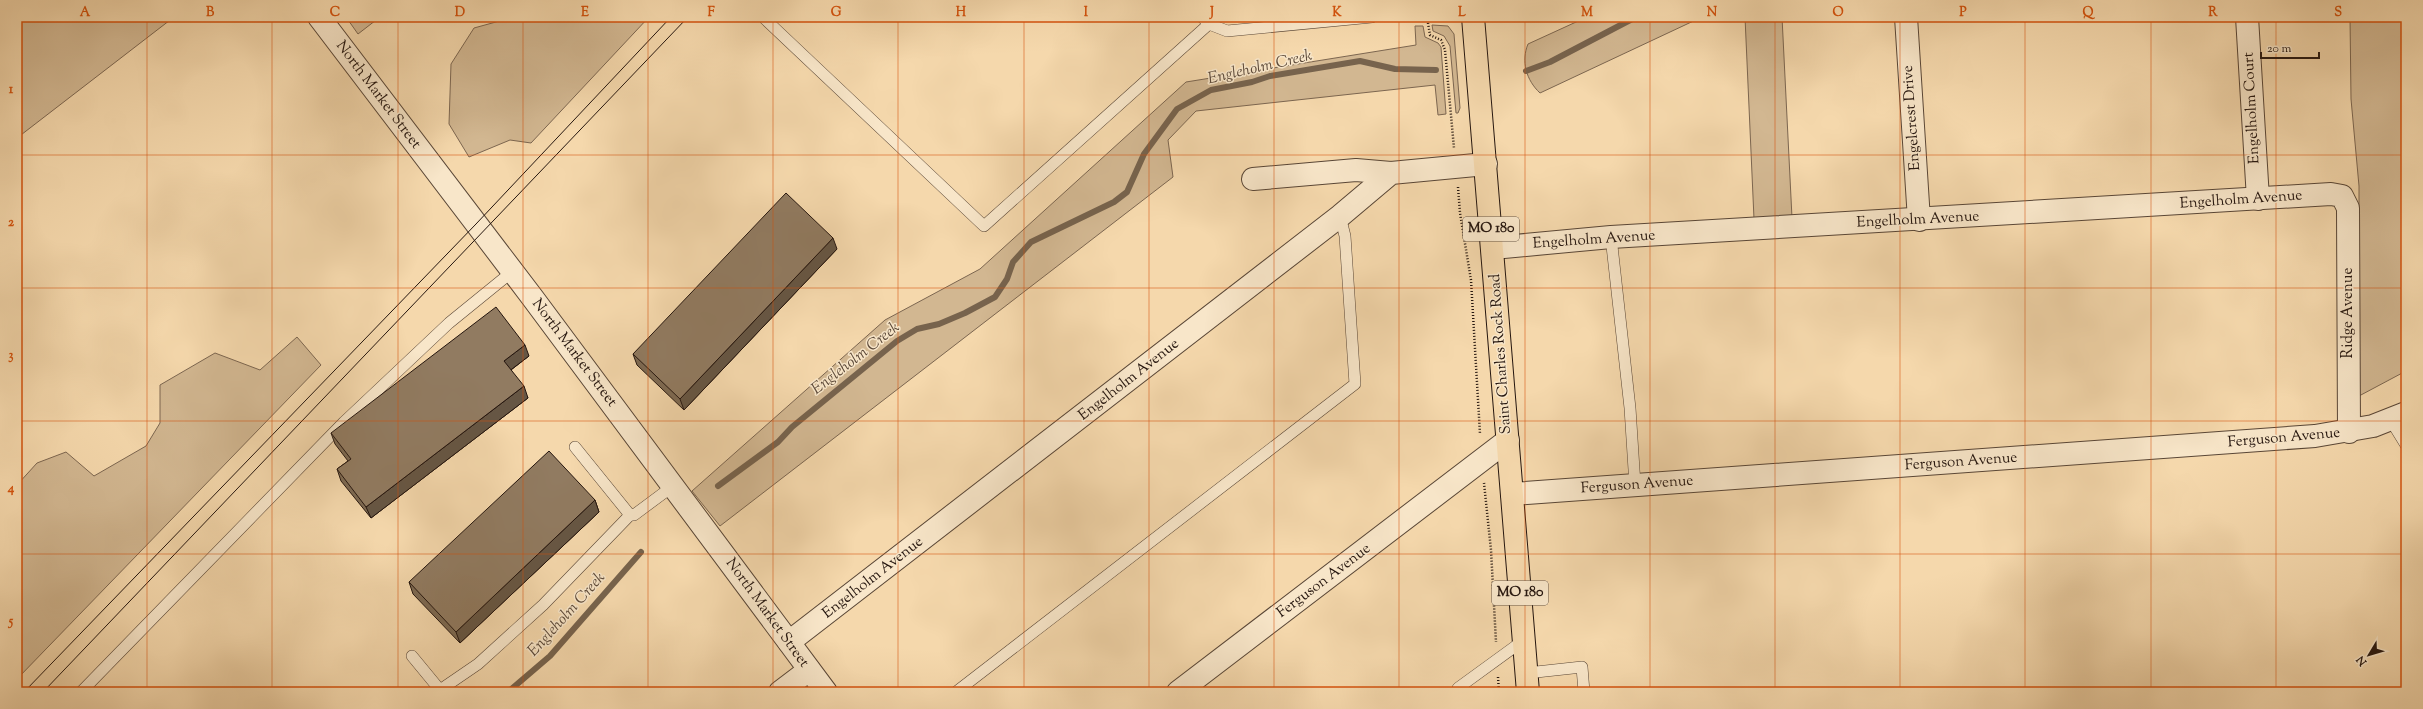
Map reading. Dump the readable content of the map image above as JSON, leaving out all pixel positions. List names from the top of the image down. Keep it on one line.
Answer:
{"streets":{"main road":["MO 180","Saint Charles Rock Road"],"street":["North Market Street","Engelholm Court","Engelcrest Drive","Engelholm Avenue","Ridge Avenue","Ferguson Avenue"]},"crossings":[["North Market Street","Engelholm Avenue"],["Engelholm Court","Engelholm Avenue"],["Engelcrest Drive","Engelholm Avenue"],["Engelholm Avenue","Ridge Avenue"],["Engelholm Avenue","Saint Charles Rock Road"],["Ridge Avenue","Ferguson Avenue"],["Saint Charles Rock Road","Ferguson Avenue"]],"water":["Engleholm Creek"],"scale_bar":"20 m","north":"bottom left","grid":{"columns":["A","B","C","D","E","F","G","H","I","J","K","L","M","N","O","P","Q","R","S"],"rows":["1","2","3","4","5"]}}
